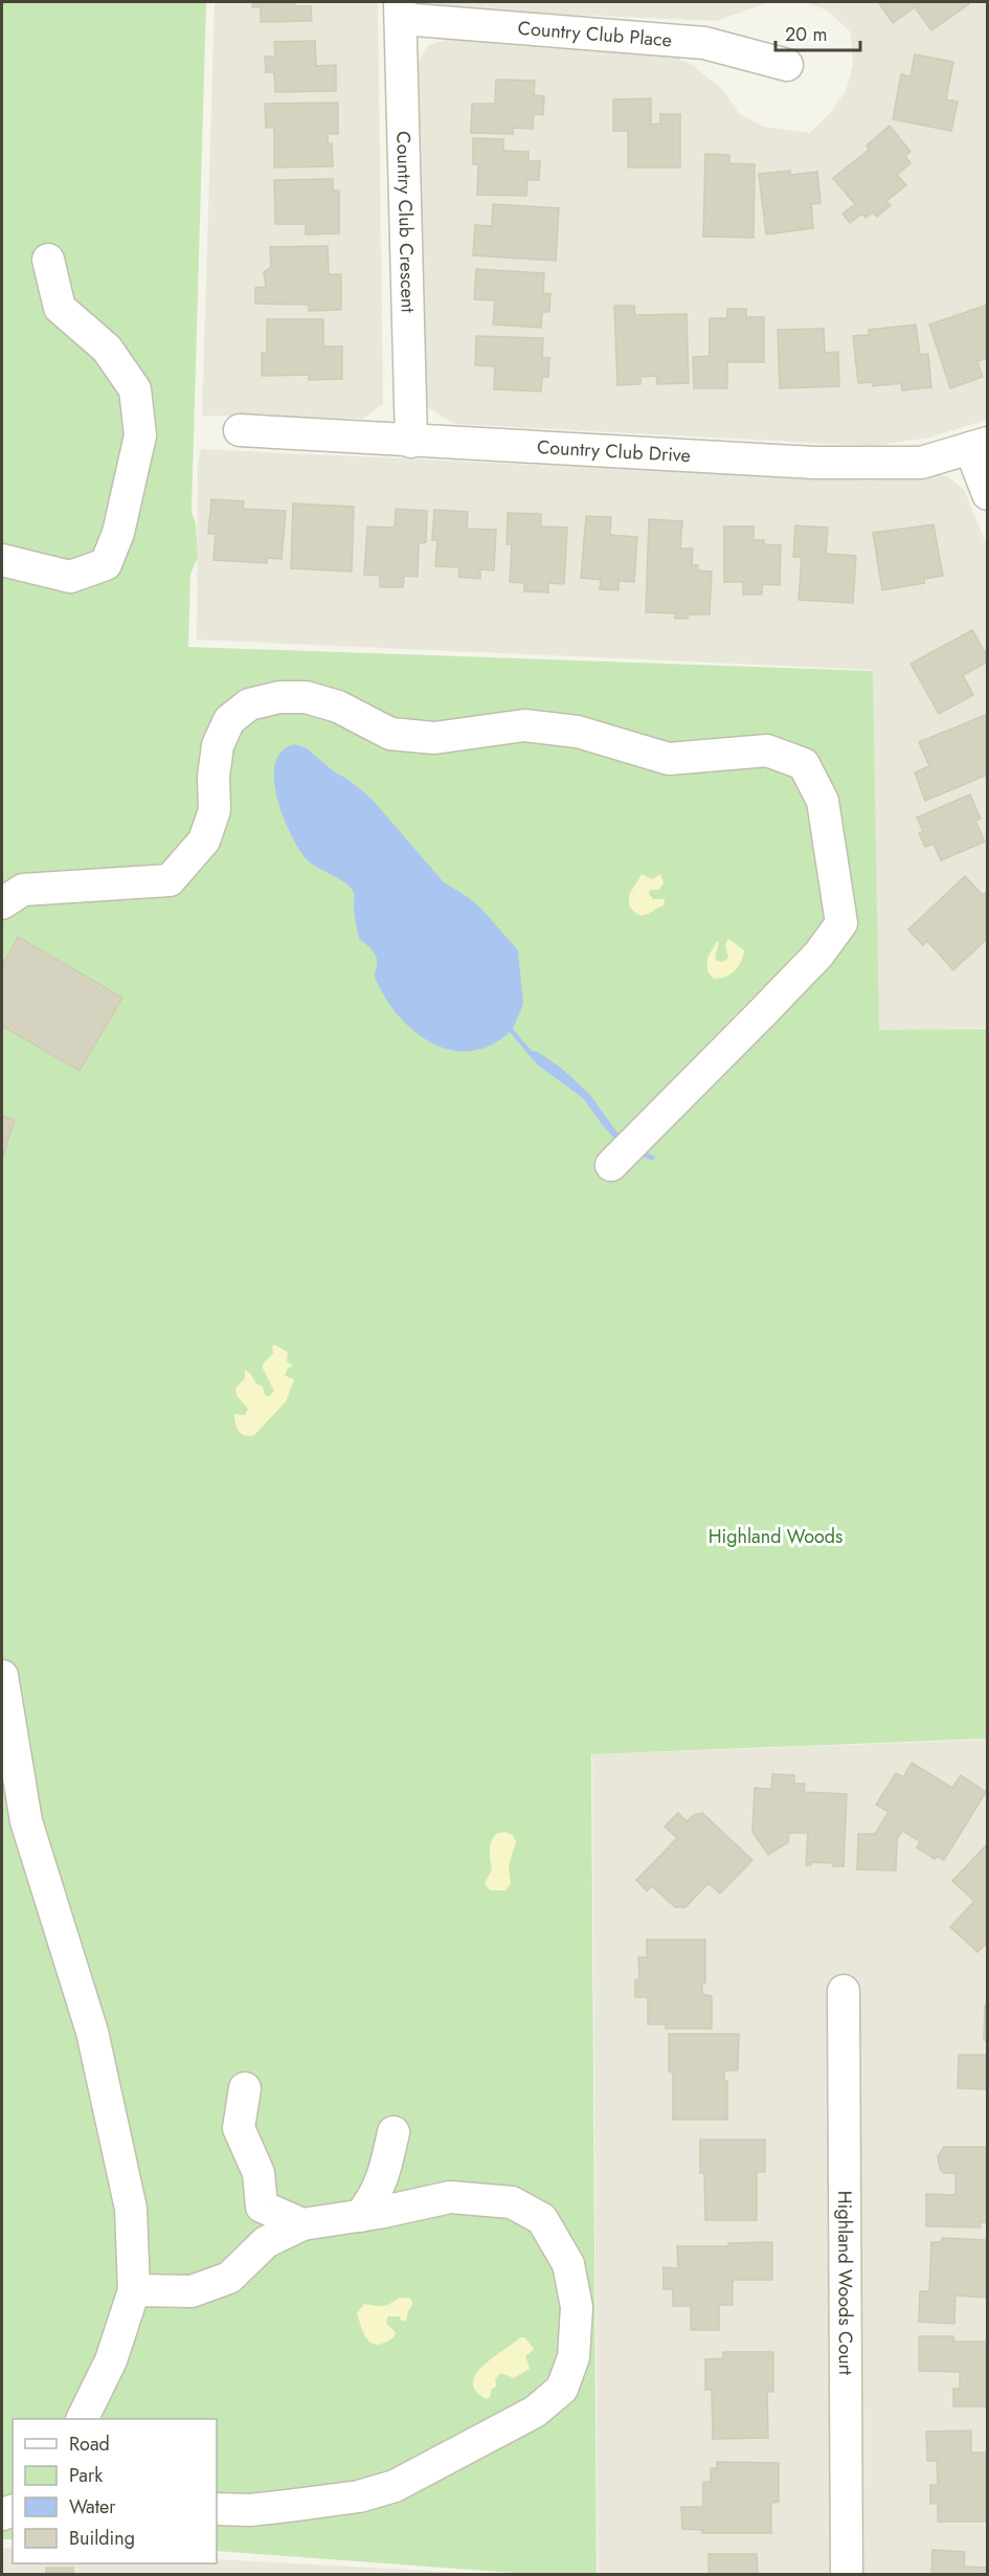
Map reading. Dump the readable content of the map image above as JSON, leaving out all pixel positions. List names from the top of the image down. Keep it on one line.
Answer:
{"streets":{"street":["Country Club Place","Country Club Crescent","Country Club Drive","Highland Woods Court"]},"crossings":[["Country Club Place","Country Club Crescent"],["Country Club Crescent","Country Club Drive"]],"parks":["Highland Woods"],"legend":["Road","Park","Water","Building"],"scale_bar":"20 m"}
